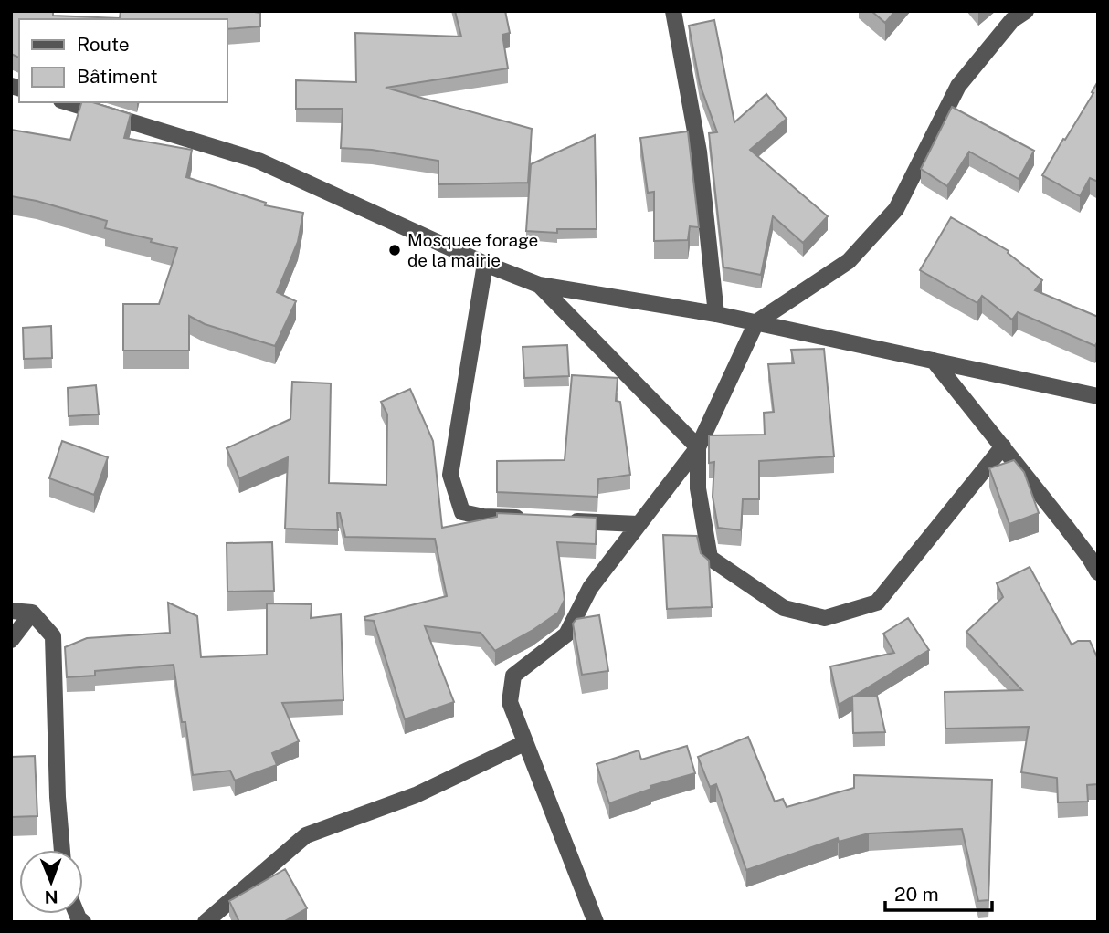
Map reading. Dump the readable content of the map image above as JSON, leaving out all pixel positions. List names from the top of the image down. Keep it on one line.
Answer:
{"places":["Mosquee forage de la mairie"],"legend":["Route","Bâtiment"],"scale_bar":"20 m","north":"bottom"}
